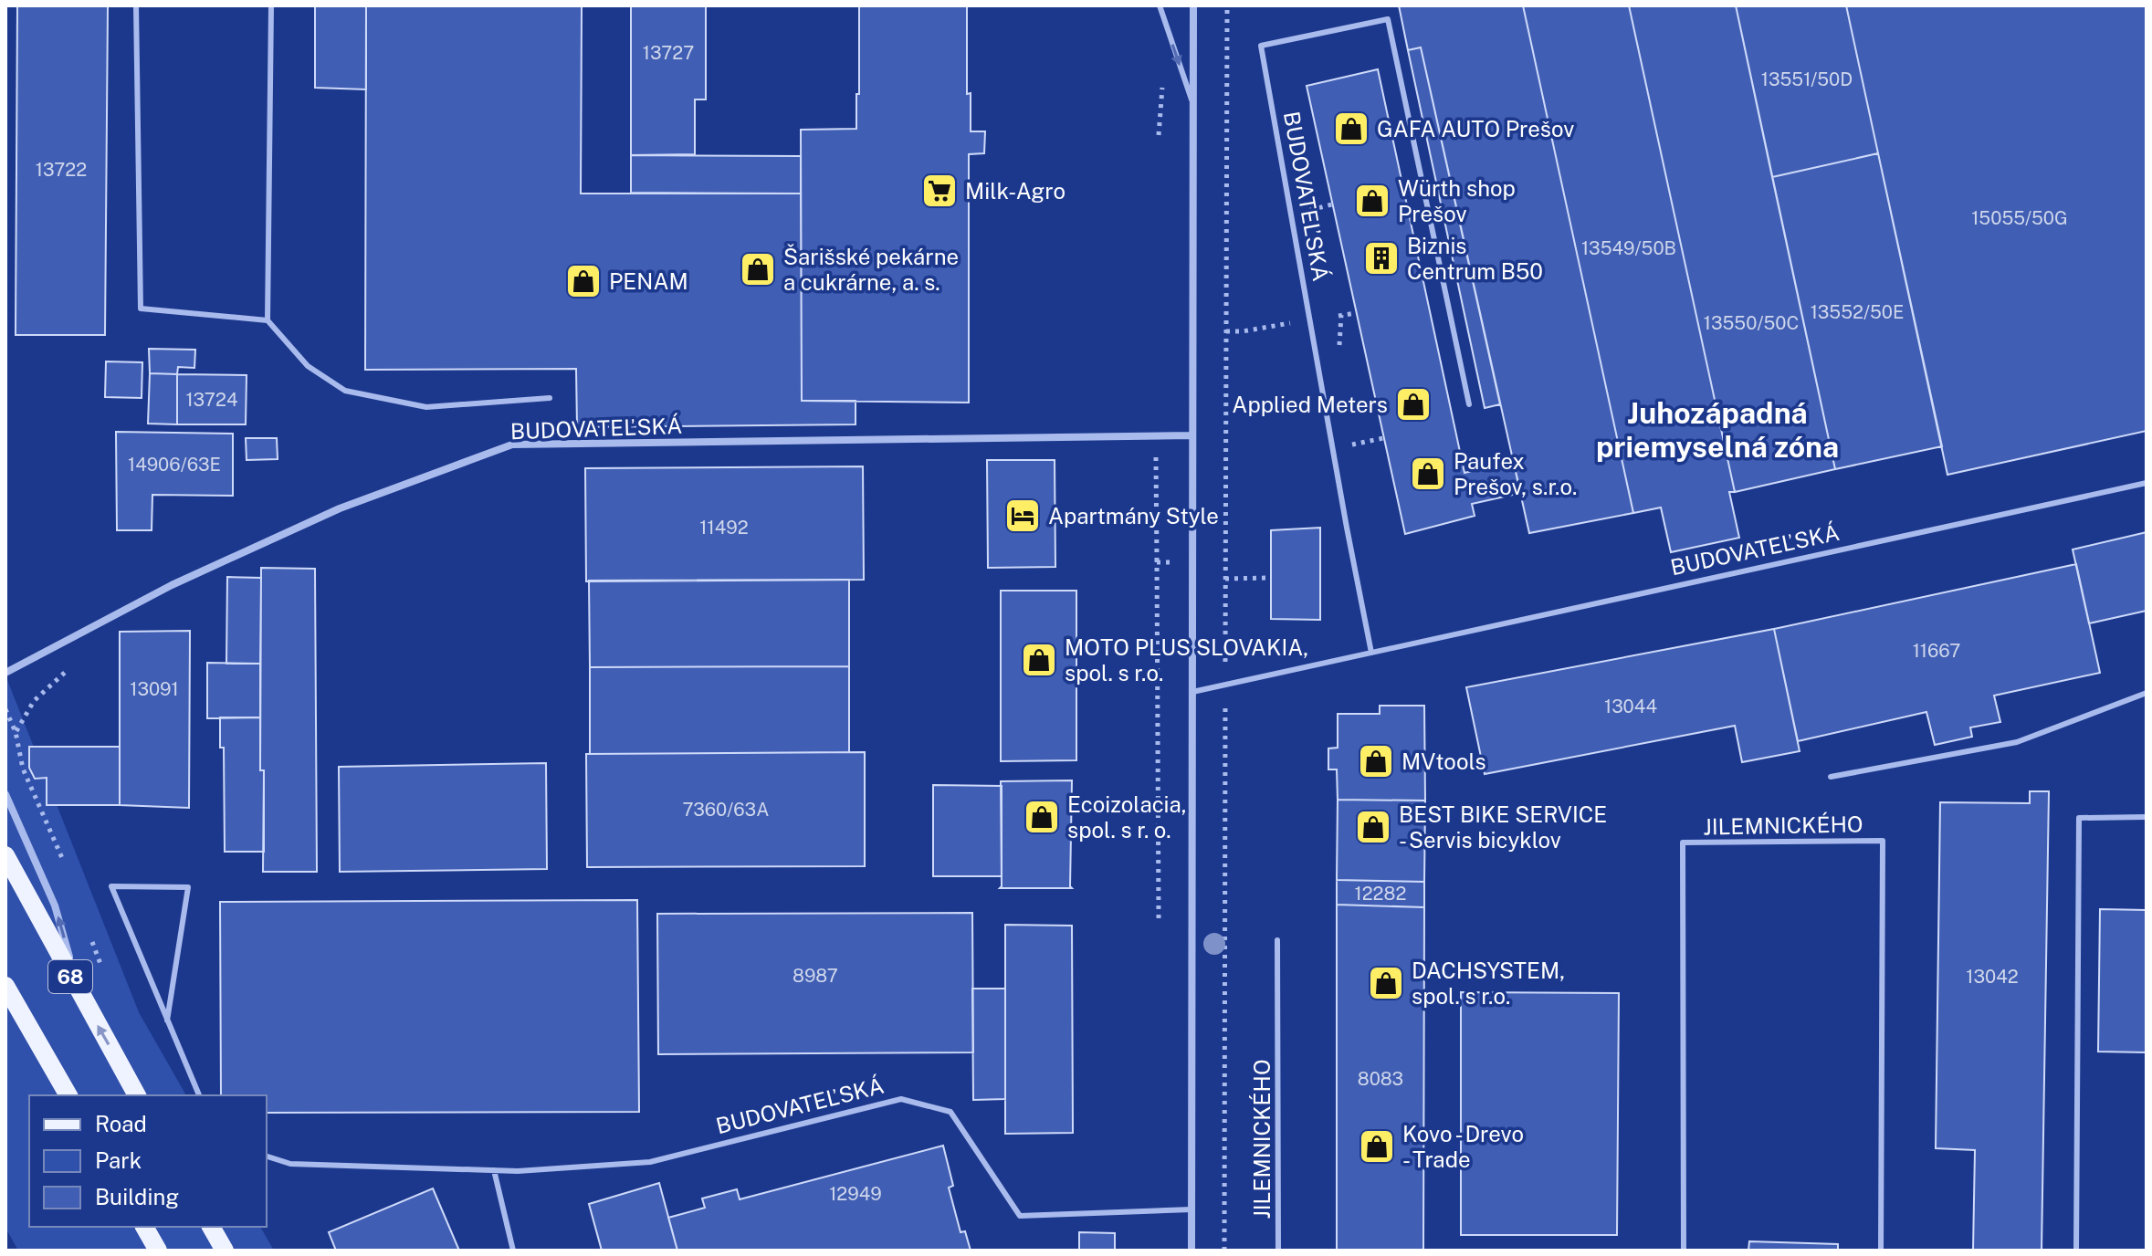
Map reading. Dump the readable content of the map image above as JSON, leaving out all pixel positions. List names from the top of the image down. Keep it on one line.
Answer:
{"streets":{"main road":["68"],"street":["BUDOVATEĽSKÁ"],"lane":["JILEMNICKÉHO"]},"districts":["Juhozápadná priemyselná zóna"],"places":{"shop":["GAFA AUTO Prešov","Würth shop Prešov","Šarišské pekárne a cukrárne, a. s.","PENAM","Applied Meters","Paufex Prešov, s.r.o.","MOTO PLUS SLOVAKIA, spol. s r.o.","MVtools","Ecoizolacia, spol. s r. o.","BEST BIKE SERVICE - Servis bicyklov","DACHSYSTEM, spol. s r.o.","Kovo - Drevo - Trade"],"supermarket":["Milk-Agro"],"building":["Biznis Centrum B50"],"hotel":["Apartmány Style"]},"house_numbers":["13727","13551/50D","13722","15055/50G","13549/50B","13552/50E","13550/50C","13724","14906/63E","11492","11667","13091","13044","7360/63A","12282","8987","13042","8083","12949"],"legend":["Road","Park","Building"]}
